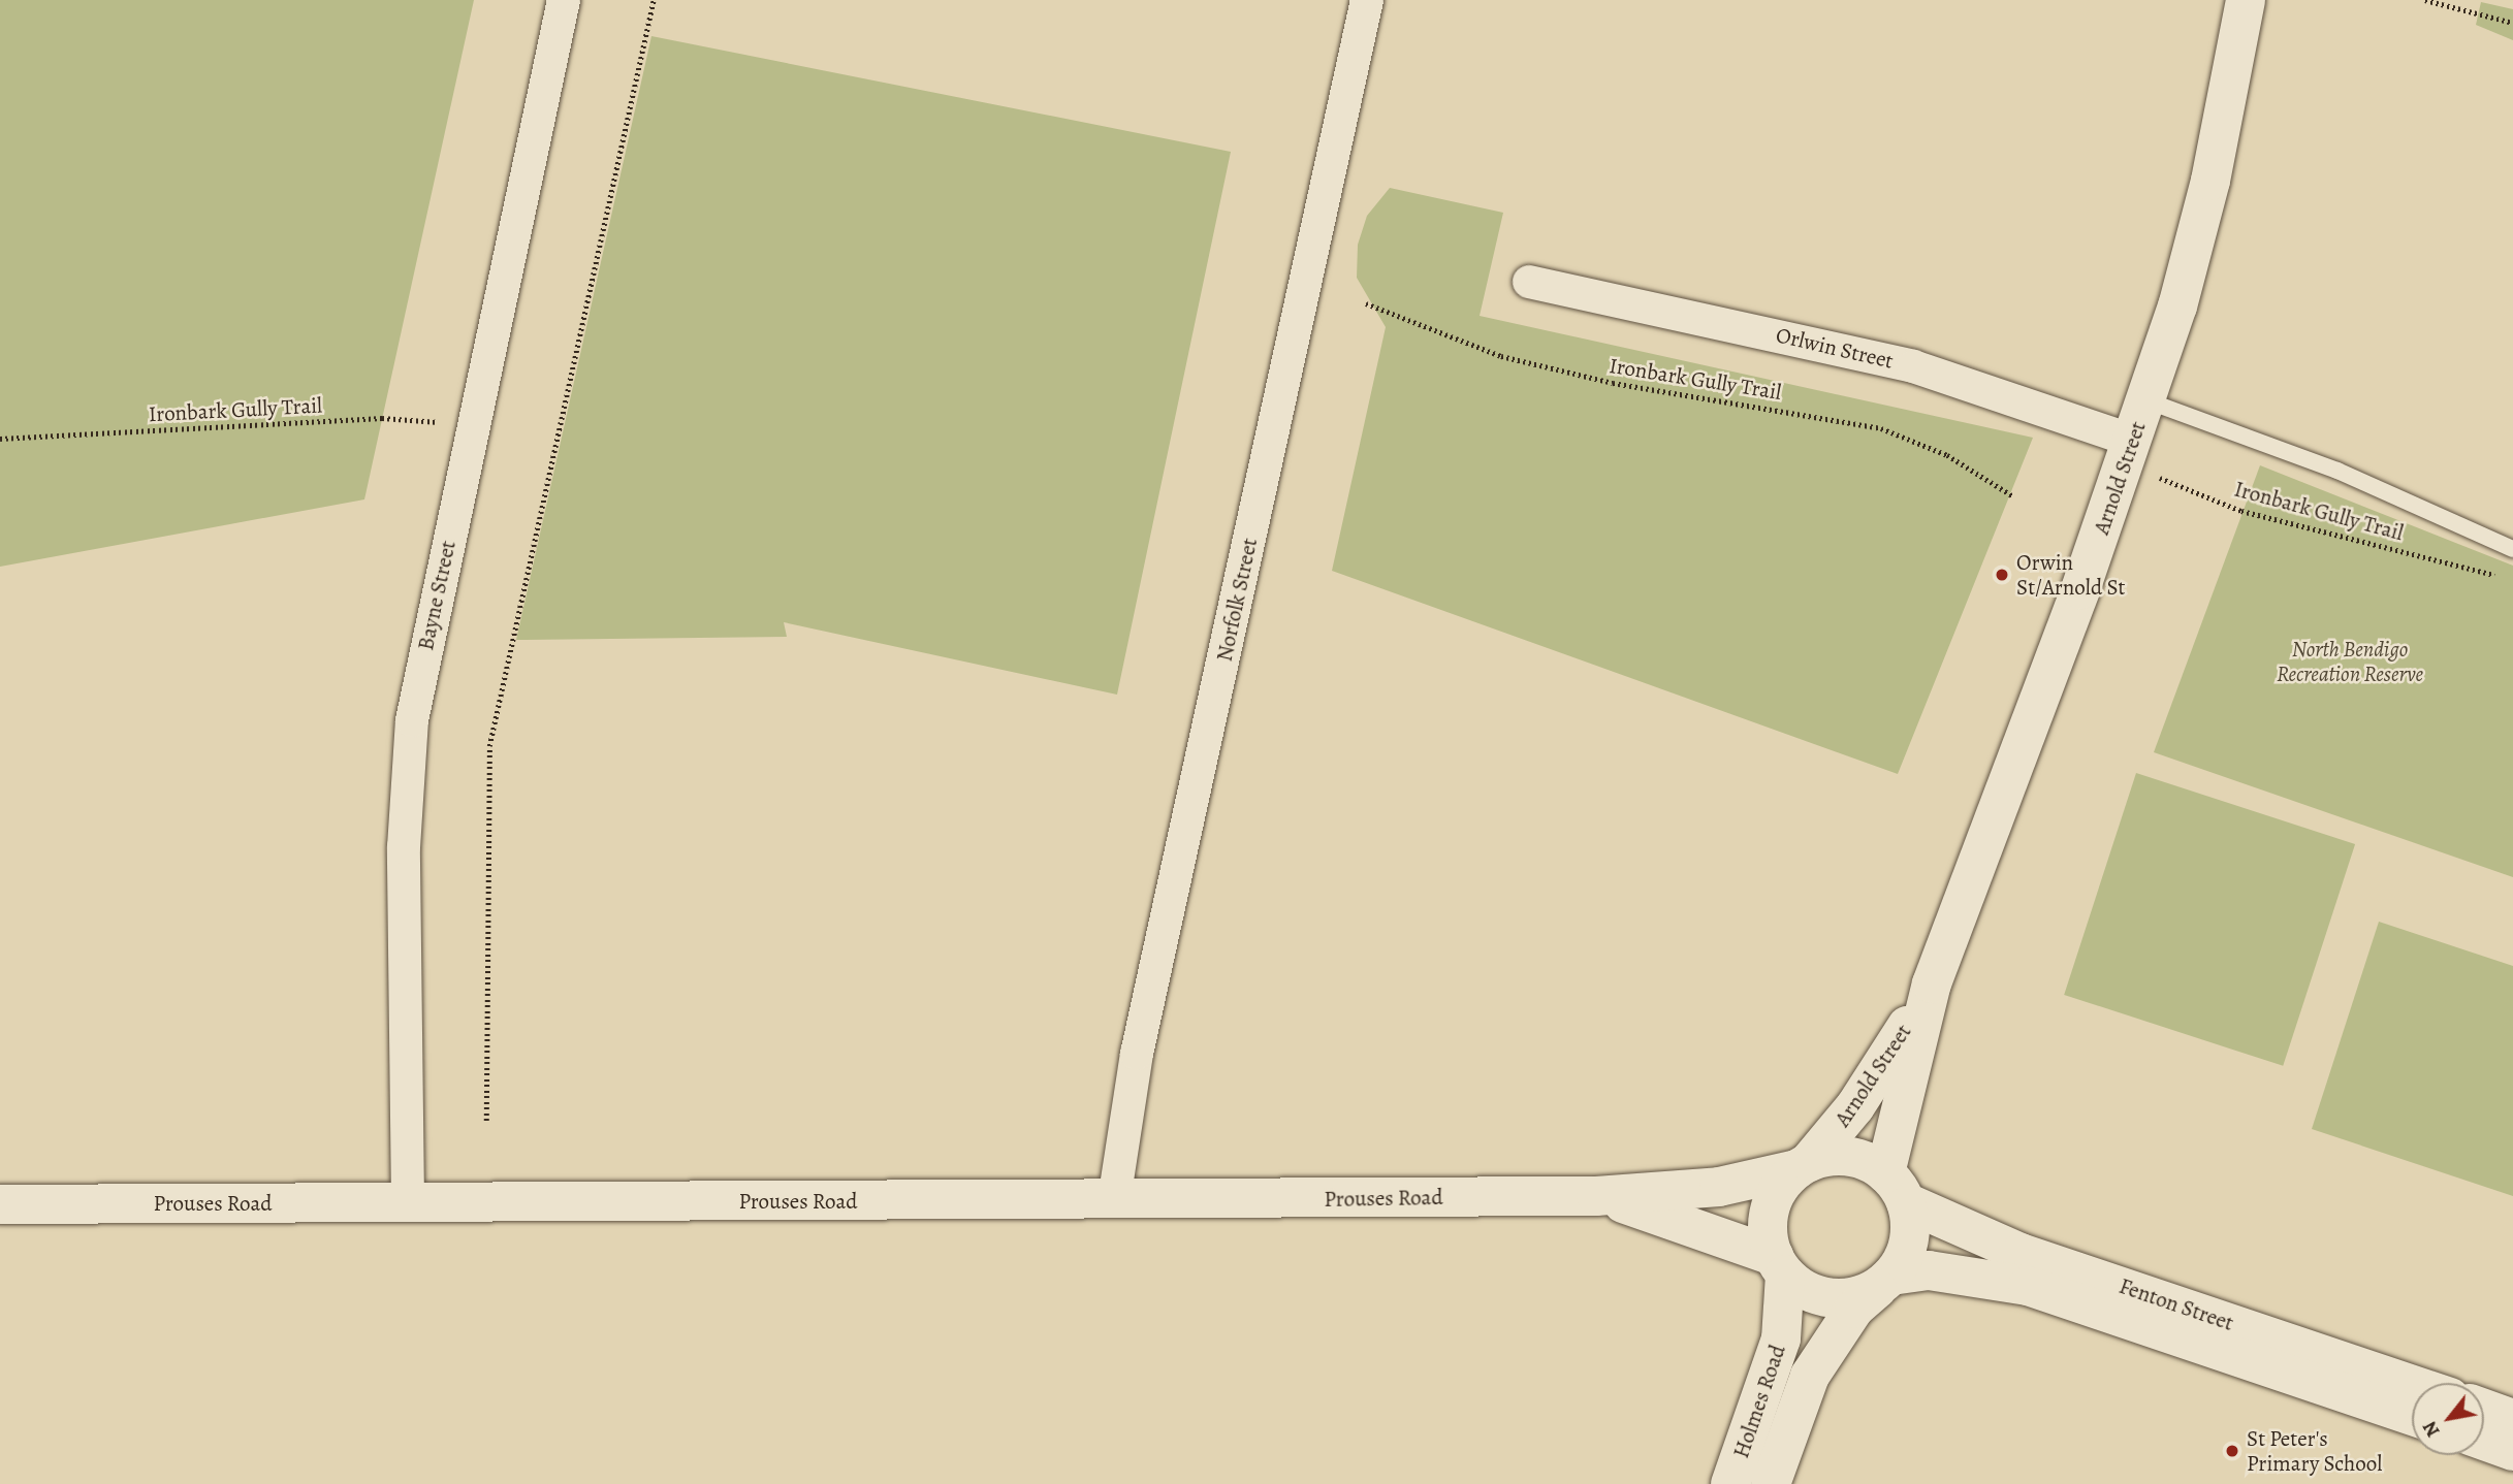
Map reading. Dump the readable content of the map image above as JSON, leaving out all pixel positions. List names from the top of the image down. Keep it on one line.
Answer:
{"streets":{"street":["Orlwin Street","Arnold Street","Bayne Street","Norfolk Street","Prouses Road","Fenton Street","Holmes Road"],"path":["Ironbark Gully Trail"]},"crossings":[["Orlwin Street","Ironbark Gully Trail"],["Orlwin Street","Arnold Street"],["Ironbark Gully Trail","Arnold Street"],["Ironbark Gully Trail","Bayne Street"],["Arnold Street","Prouses Road"],["Arnold Street","Fenton Street"],["Arnold Street","Holmes Road"],["Bayne Street","Prouses Road"],["Norfolk Street","Prouses Road"],["Prouses Road","Fenton Street"],["Prouses Road","Holmes Road"],["Fenton Street","Holmes Road"]],"parks":["North Bendigo Recreation Reserve"],"places":["Orwin St/Arnold St","St Peter's Primary School"],"north":"bottom left"}
